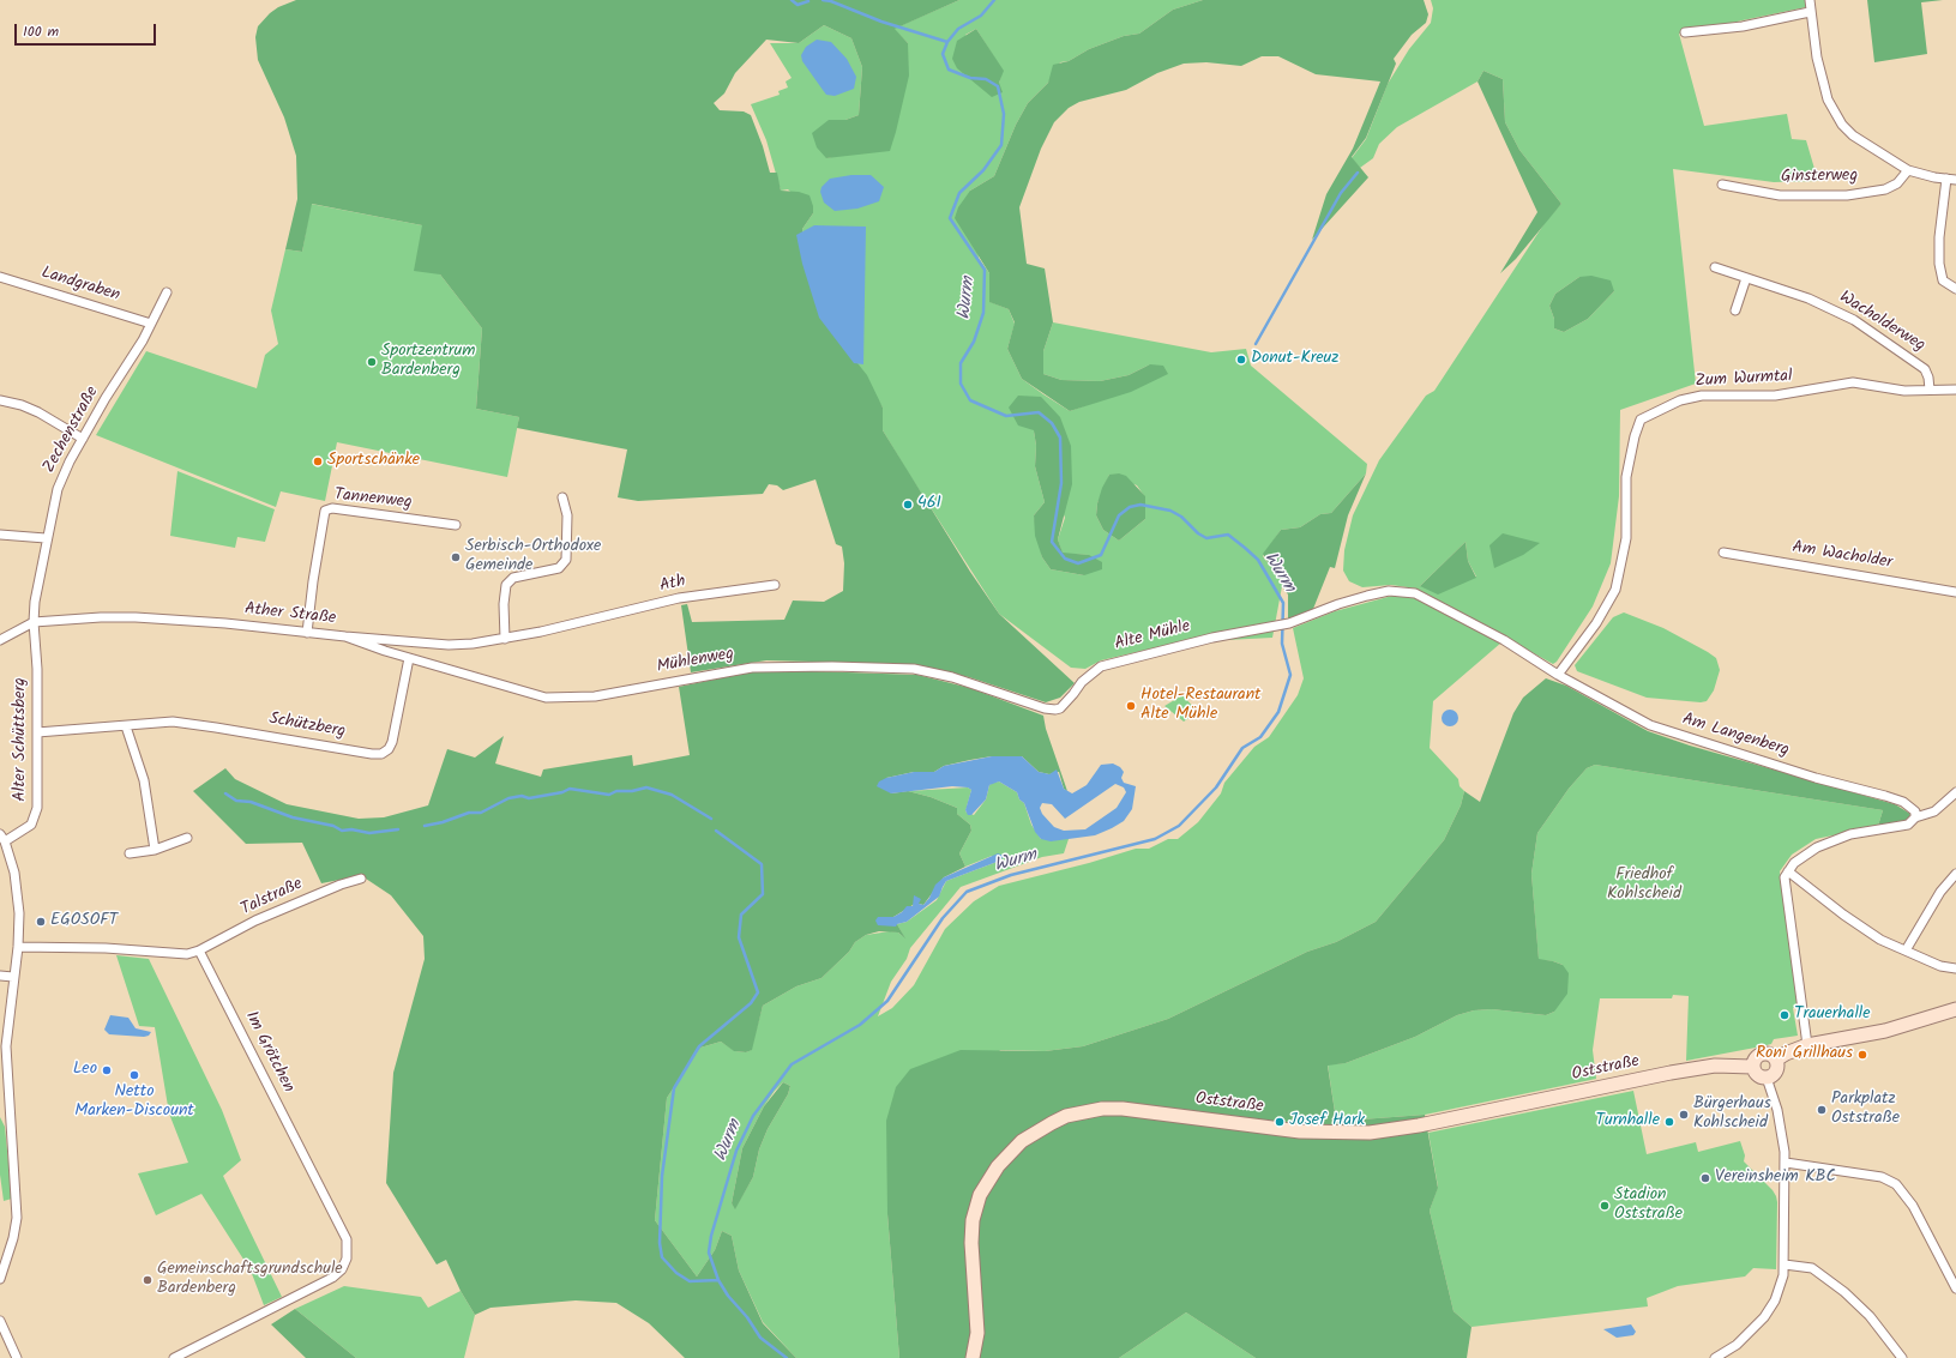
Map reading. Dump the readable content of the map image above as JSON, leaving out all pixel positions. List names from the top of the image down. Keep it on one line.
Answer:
{"streets":{"street":["Ginsterweg","Landgraben","Wacholderweg","Zum Wurmtal","Zechenstraße","Tannenweg","Am Wacholder","Ath","Ather Straße","Alte Mühle","Mühlenweg","Schützberg","Am Langenberg","Alter Schüttsberg","Talstraße","Im Grötchen","Oststraße"]},"crossings":[["Landgraben","Zechenstraße"],["Wacholderweg","Zum Wurmtal"],["Zum Wurmtal","Am Langenberg"],["Zechenstraße","Ather Straße"],["Zechenstraße","Alter Schüttsberg"],["Tannenweg","Ather Straße"],["Ath","Ather Straße"],["Ather Straße","Mühlenweg"],["Ather Straße","Alter Schüttsberg"],["Alte Mühle","Mühlenweg"],["Alte Mühle","Am Langenberg"],["Mühlenweg","Schützberg"],["Schützberg","Alter Schüttsberg"],["Talstraße","Im Grötchen"]],"water":["Wurm"],"parks":["Friedhof Kohlscheid"],"places":["Donut-Kreuz","Sportzentrum Bardenberg","Sportschänke","461","Serbisch-Orthodoxe Gemeinde","Hotel-Restaurant Alte Mühle","EGOSOFT","Trauerhalle","Roni Grillhaus","Leo","Netto Marken-Discount","Parkplatz Oststraße","Bürgerhaus Kohlscheid","Josef Hark","Turnhalle","Vereinsheim KBC","Stadion Oststraße","Gemeinschaftsgrundschule Bardenberg"],"scale_bar":"100 m"}
